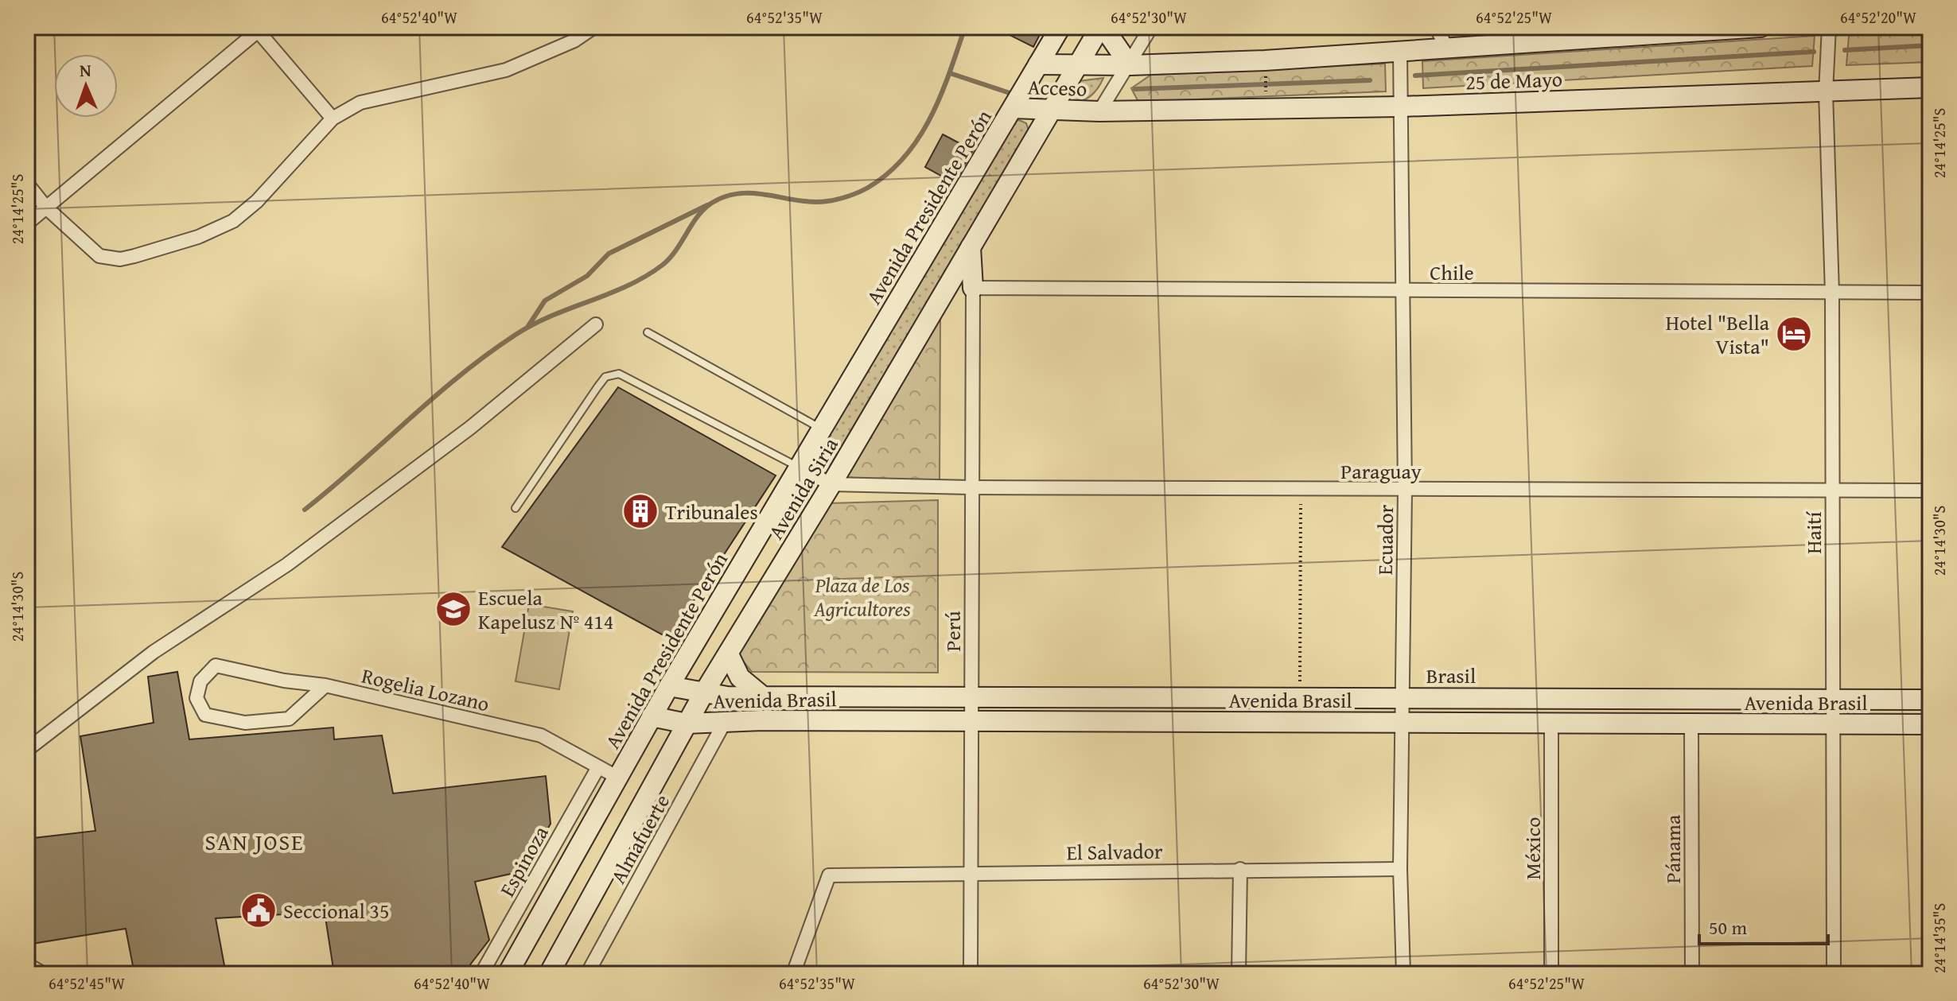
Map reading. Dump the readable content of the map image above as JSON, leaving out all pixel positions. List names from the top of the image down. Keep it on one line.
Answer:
{"streets":{"street":["25 de Mayo","Acceso","Avenida Presidente Perón","Chile","Paraguay","Avenida Siria","Haití","Ecuador","Perú","Brasil","Rogelia Lozano","Avenida Brasil","Almafuerte","México","Pánama","El Salvador","Espinoza"]},"crossings":[["25 de Mayo","Acceso"],["25 de Mayo","Haití"],["25 de Mayo","Ecuador"],["Acceso","Avenida Presidente Perón"],["Acceso","Avenida Siria"],["Avenida Presidente Perón","Rogelia Lozano"],["Avenida Presidente Perón","Avenida Brasil"],["Chile","Haití"],["Chile","Ecuador"],["Chile","Perú"],["Paraguay","Avenida Siria"],["Paraguay","Haití"],["Paraguay","Ecuador"],["Paraguay","Perú"],["Avenida Siria","Avenida Brasil"],["Haití","Brasil"],["Haití","Avenida Brasil"],["Ecuador","Brasil"],["Ecuador","Avenida Brasil"],["Ecuador","El Salvador"],["Perú","Brasil"],["Perú","Avenida Brasil"],["Perú","El Salvador"],["Brasil","Avenida Brasil"],["Rogelia Lozano","Espinoza"],["Avenida Brasil","Almafuerte"],["Avenida Brasil","México"],["Avenida Brasil","Pánama"]],"districts":["SAN JOSE"],"parks":["Plaza de Los Agricultores"],"places":{"hotel":["Hotel \"Bella Vista\""],"building":["Tribunales"],"school or university":["Escuela Kapelusz Nº 414"],"public building":["Seccional 35"]},"scale_bar":"50 m","north":"top","coordinates":["64°52'40\"W","64°52'35\"W","64°52'30\"W","64°52'25\"W","64°52'20\"W","24°14'25\"S","24°14'30\"S","24°14'35\"S","64°52'45\"W"]}
